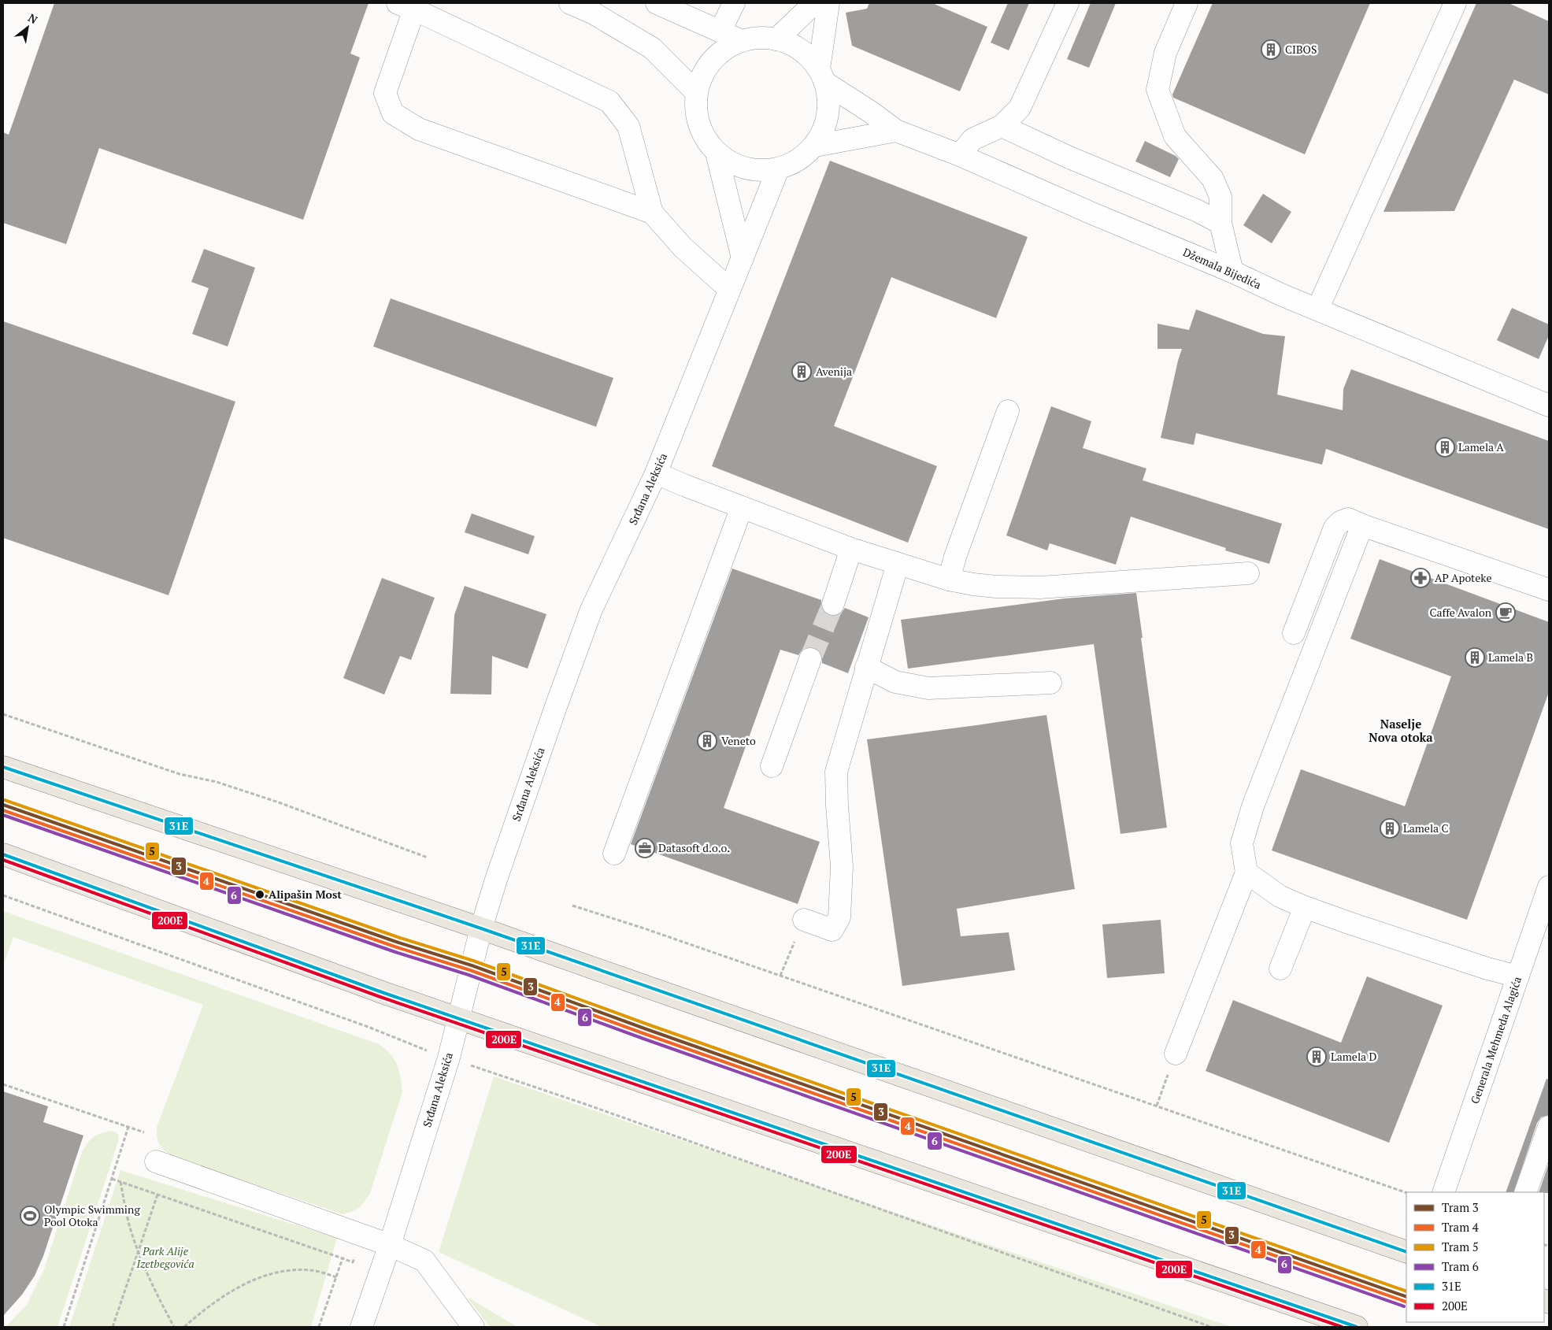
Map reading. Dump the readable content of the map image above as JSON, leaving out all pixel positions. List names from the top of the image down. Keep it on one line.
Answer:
{"streets":{"street":["Džemala Bijedića","Srđana Aleksića","Generala Mehmeda Alagića"]},"crossings":[["Džemala Bijedića","Srđana Aleksića"]],"districts":["Naselje Nova otoka"],"parks":["Park Alije Izetbegovića"],"places":{"building":["CIBOS","Avenija","Lamela A","Lamela B","Veneto","Lamela C","Lamela D"],"pharmacy":["AP Apoteke"],"cafe":["Caffe Avalon"],"office":["Datasoft d.o.o."],"other":["Alipašin Most"],"sports":["Olympic Swimming Pool Otoka"]},"lines":["transit line 31E","tram line 5","tram line 3","tram line 4","tram line 6","transit line 200E"],"legend":["Tram 3","Tram 4","Tram 5","Tram 6","31E","200E"],"north":"top right"}
